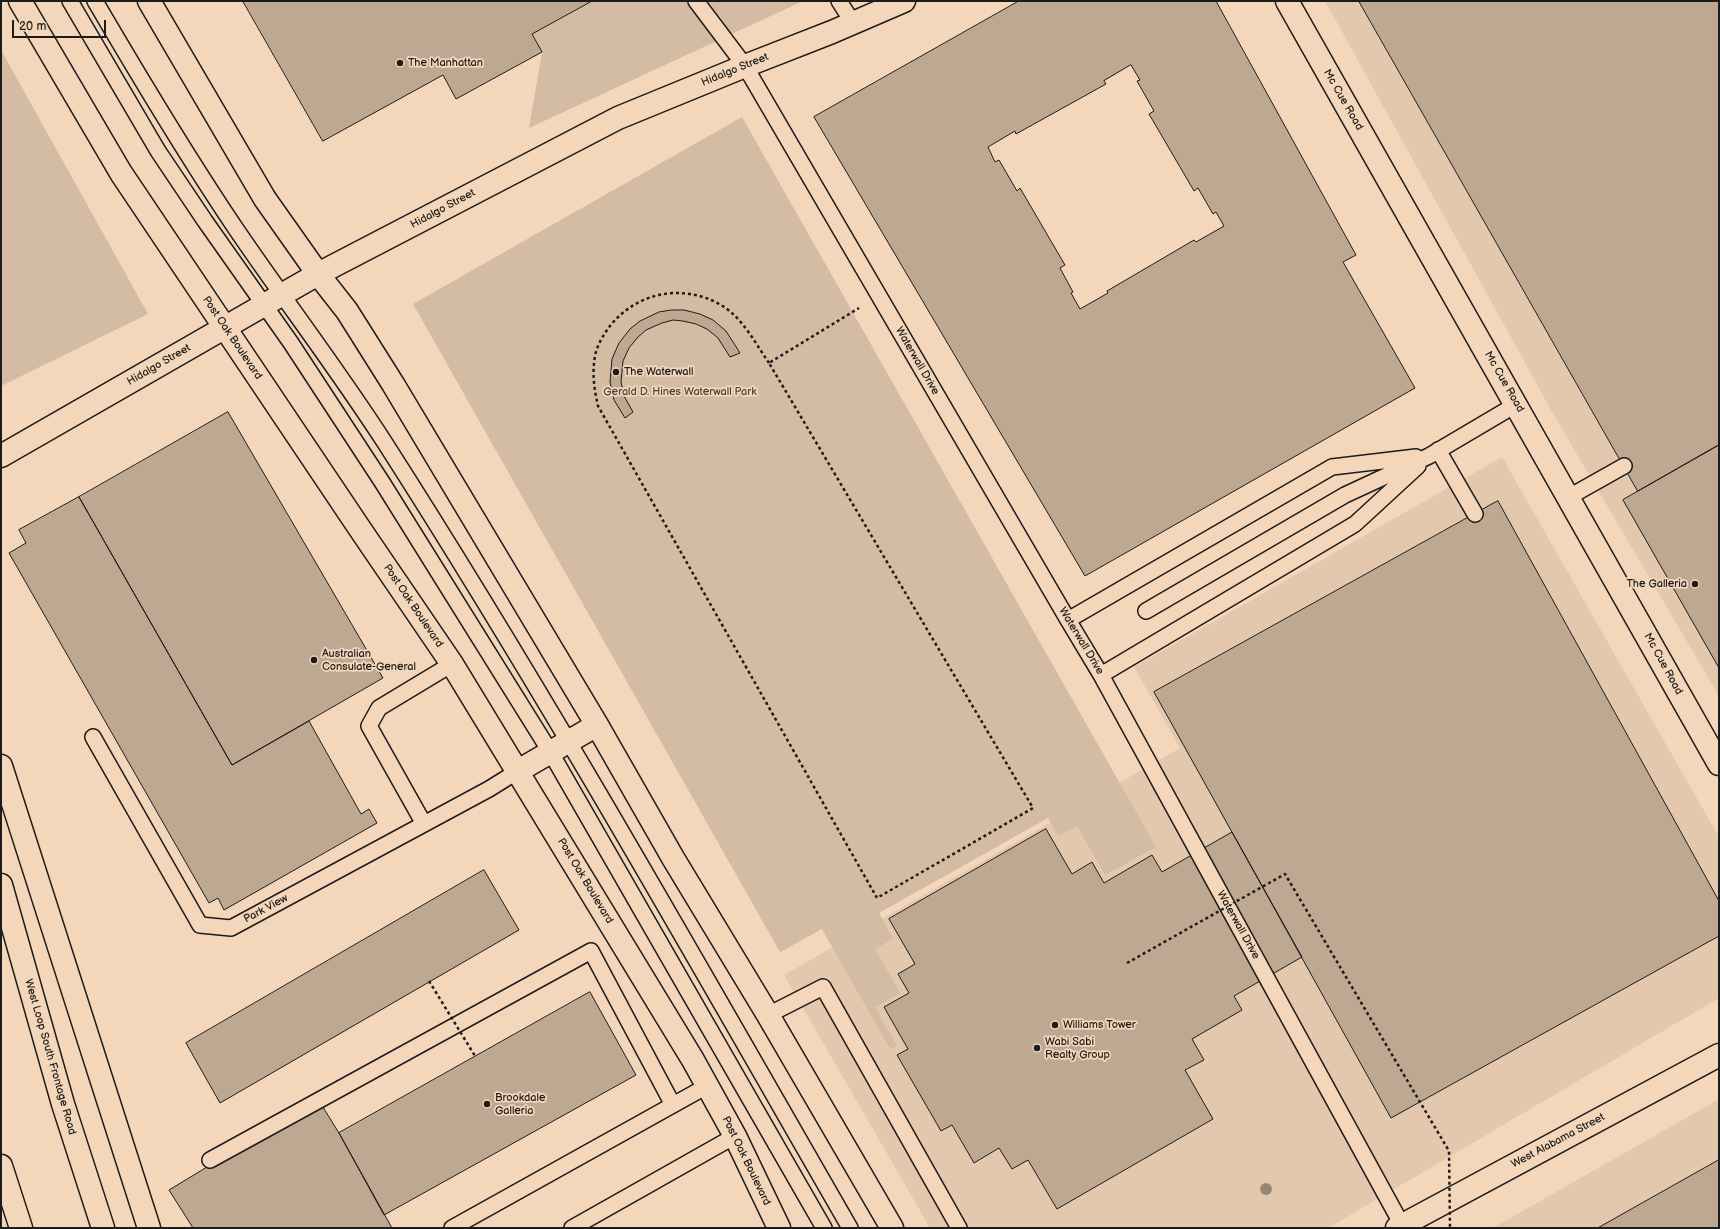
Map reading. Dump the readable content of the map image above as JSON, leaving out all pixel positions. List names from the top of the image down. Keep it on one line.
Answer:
{"streets":{"main road":["Hidalgo Street","Mc Cue Road","Post Oak Boulevard","West Loop South Frontage Road","West Alabama Street"],"lane":["Waterwall Drive","Park View"]},"crossings":[["Hidalgo Street","Post Oak Boulevard"],["Hidalgo Street","Waterwall Drive"],["Post Oak Boulevard","Park View"],["Waterwall Drive","West Alabama Street"]],"parks":["Gerald D. Hines Waterwall Park"],"places":["The Manhattan","The Waterwall","The Galleria","Australian Consulate-General","Williams Tower","Wabi Sabi Realty Group","Brookdale Galleria"],"scale_bar":"20 m"}
